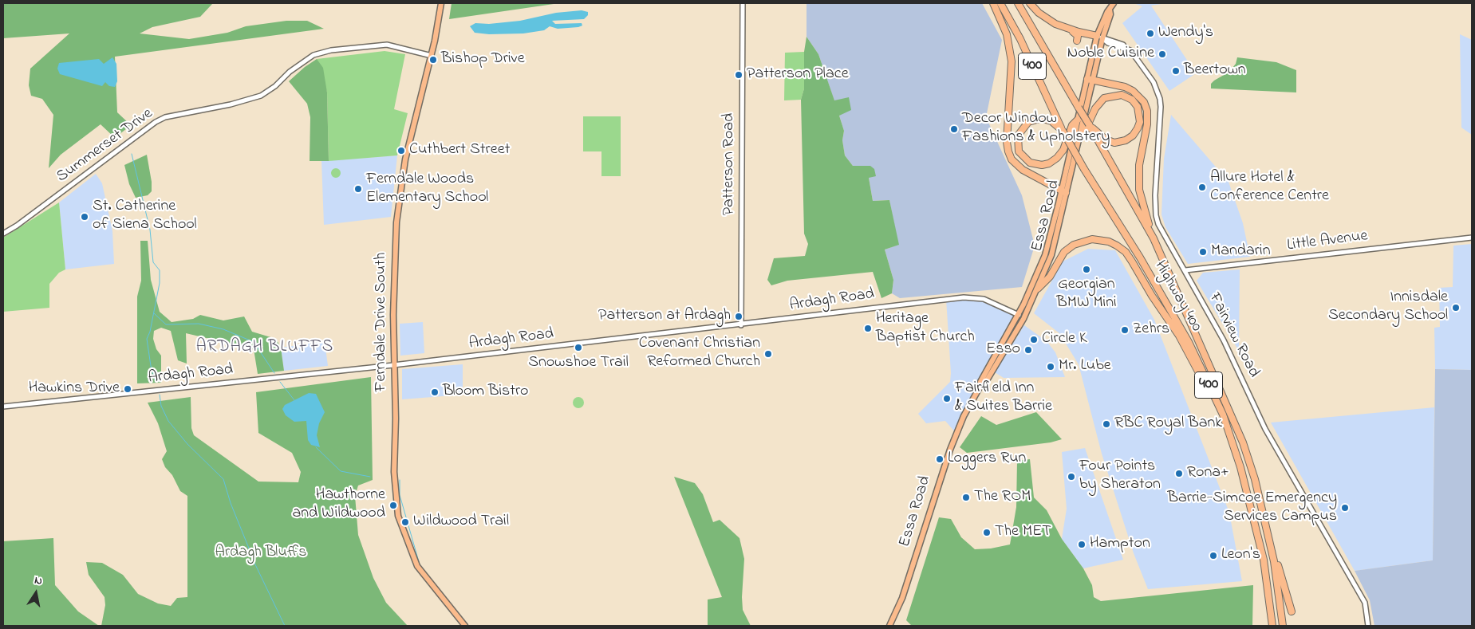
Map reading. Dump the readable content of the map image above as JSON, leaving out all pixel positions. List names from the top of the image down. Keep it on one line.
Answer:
{"streets":{"highway":["400","Highway 400"],"main road":["Essa Road","Ferndale Drive South"],"street":["Summerset Drive","Patterson Road","Little Avenue","Ardagh Road","Fairview Road"]},"crossings":[["Summerset Drive","Ferndale Drive South"],["Patterson Road","Ardagh Road"],["Essa Road","Ardagh Road"],["Essa Road","Fairview Road"],["Little Avenue","Fairview Road"],["Ardagh Road","Ferndale Drive South"]],"districts":["ARDAGH BLUFFS"],"parks":["Ardagh Bluffs"],"places":["Wendy's","Noble Cuisine","Bishop Drive","Beertown","Patterson Place","Decor Window Fashions & Upholstery","Cuthbert Street","Allure Hotel & Conference Centre","Ferndale Woods Elementary School","St. Catherine of Siena School","Mandarin","Georgian BMW Mini","Innisdale Secondary School","Patterson at Ardagh","Heritage Baptist Church","Zehrs","Circle K","Snowshoe Trail","Esso","Covenant Christian Reformed Church","Mr. Lube","Hawkins Drive","Bloom Bistro","Fairfield Inn & Suites Barrie","RBC Royal Bank","Loggers Run","Rona+","Four Points by Sheraton","The ROM","Hawthorne and Wildwood","Barrie-Simcoe Emergency Services Campus","Wildwood Trail","The MET","Hampton","Leon's"],"north":"top"}
